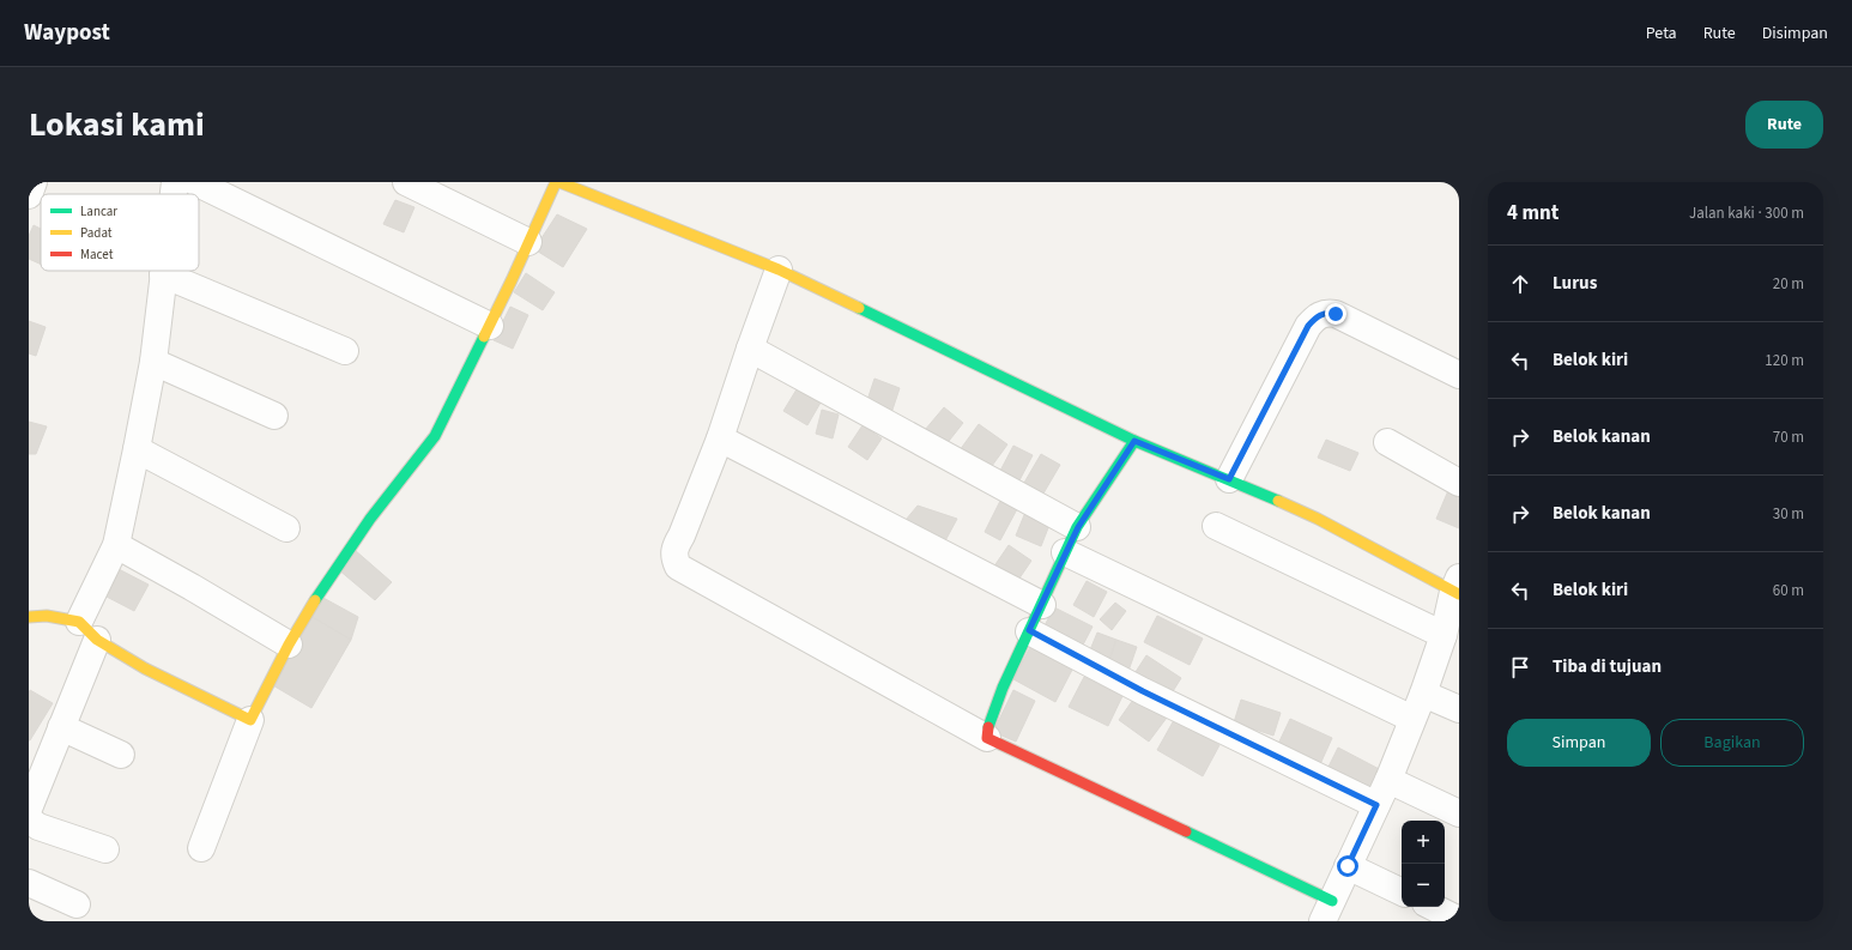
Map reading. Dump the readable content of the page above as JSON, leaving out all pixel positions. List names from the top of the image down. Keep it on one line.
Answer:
{"legend":["Lancar","Padat","Macet"],"page":{"header":"Waypost","nav":["Peta","Rute","Disimpan"],"title":"Lokasi kami","buttons":["Rute",["Simpan","Bagikan"]],"heading":["4 mnt","Jalan kaki · 300 m"],"list":[["Lurus","20 m"],["Belok kiri","120 m"],["Belok kanan","70 m"],["Belok kanan","30 m"],["Belok kiri","60 m"],"Tiba di tujuan"],"map_buttons":["+","−"]}}
